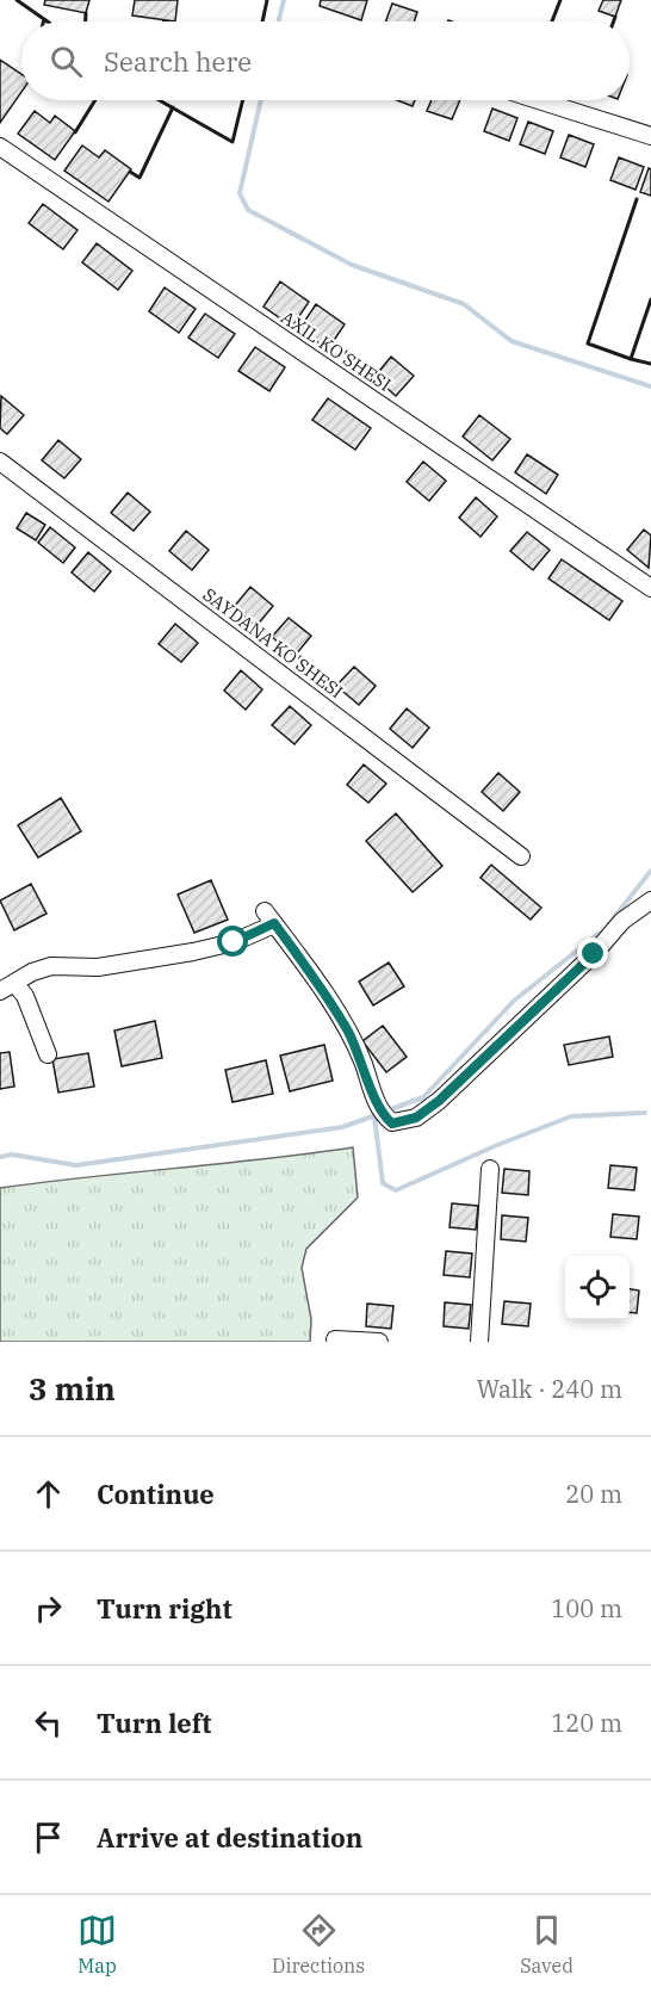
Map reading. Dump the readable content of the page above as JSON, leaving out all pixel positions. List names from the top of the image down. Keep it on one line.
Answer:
{"streets":{"street":["AXIL KO'SHESI","SAYDANA KO'SHESI"]},"page":{"search":"Search here","heading":["3 min","Walk · 240 m"],"list":[["Continue","20 m"],["Turn right","100 m"],["Turn left","120 m"],"Arrive at destination"],"nav":["Map","Directions","Saved"]}}
